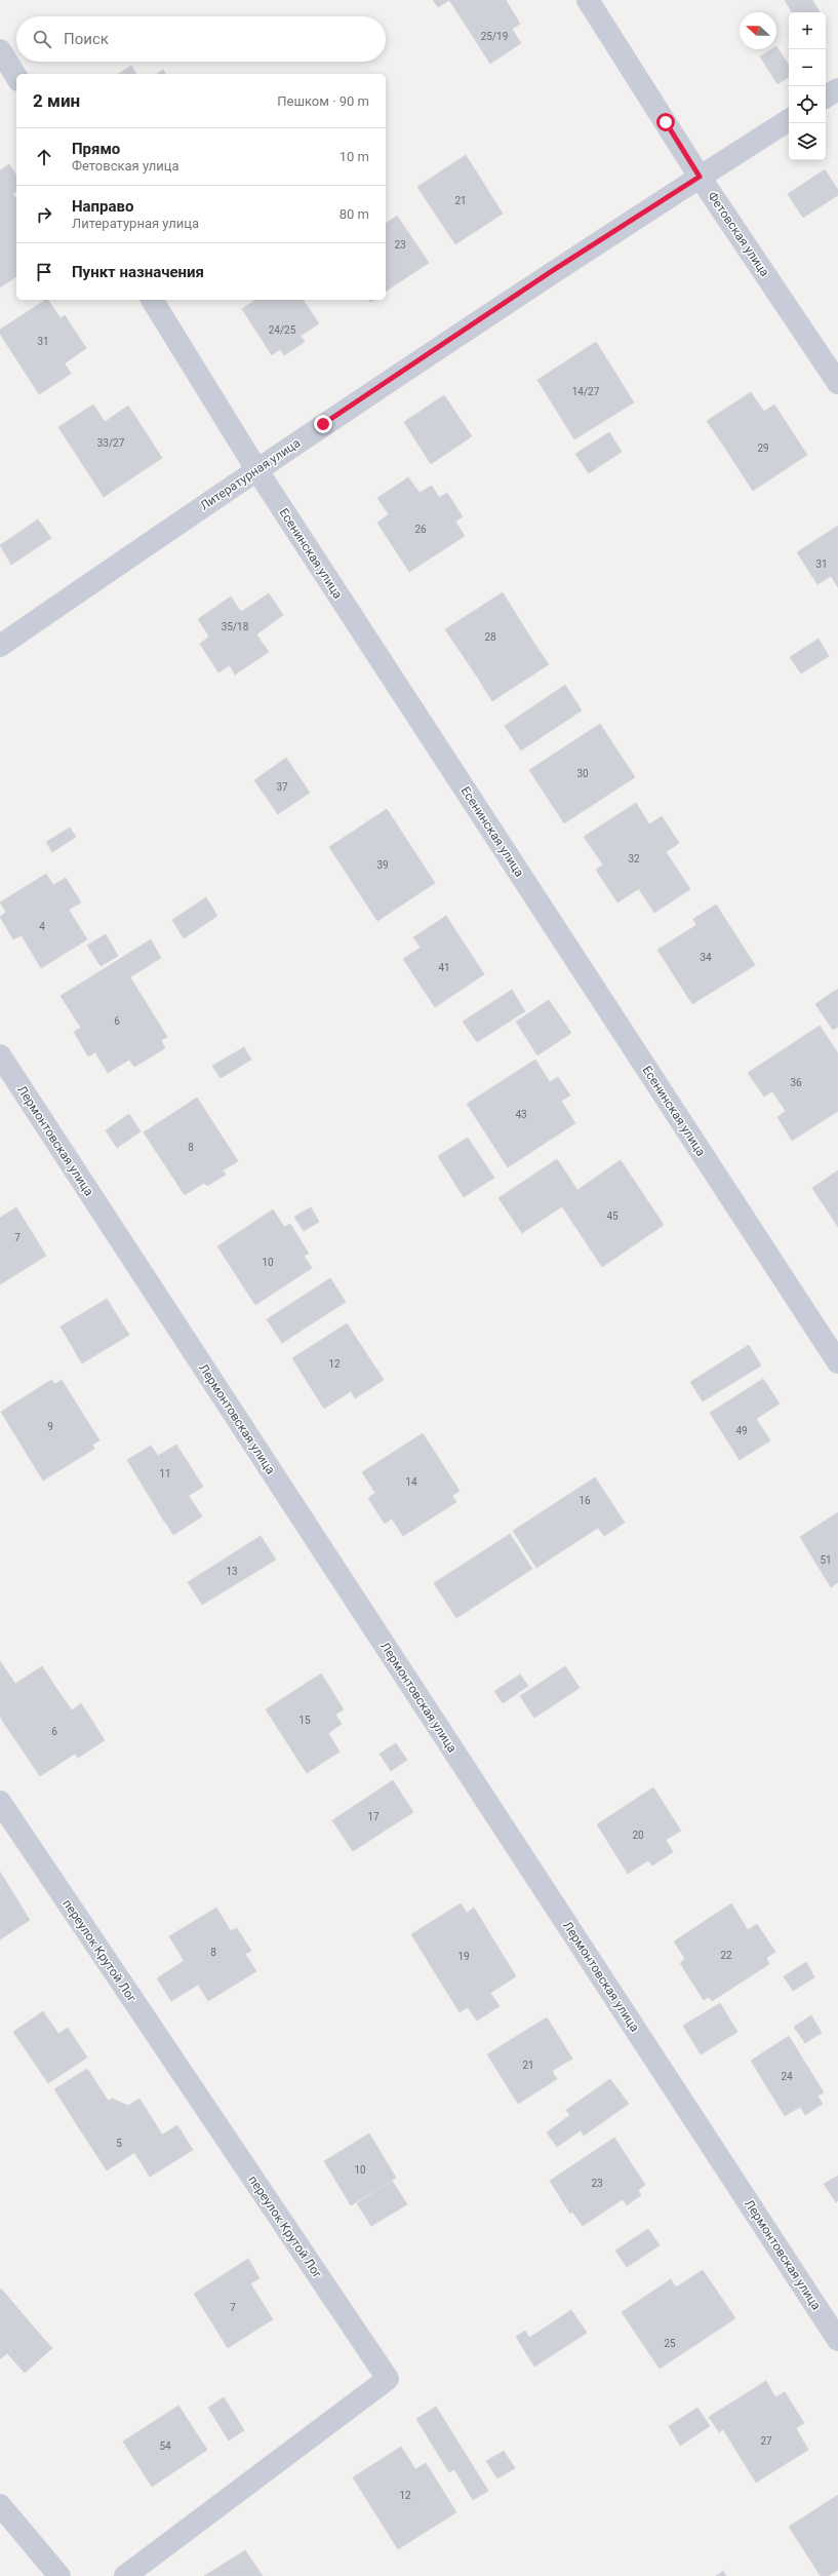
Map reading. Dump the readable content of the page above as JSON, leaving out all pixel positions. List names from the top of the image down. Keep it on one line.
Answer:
{"streets":{"street":["Фетовская улица","Литературная улица","Есенинская улица","Лермонтовская улица","переулок Крутой Лог"]},"crossings":[["Фетовская улица","Литературная улица"],["Литературная улица","Есенинская улица"]],"house_numbers":["25/19","21","23","24/25","31","14/27","33/27","29","26","31","35/18","28","30","37","32","39","4","34","41","6","36","43","8","45","7","10","12","9","49","11","14","16","51","13","15","6","17","20","8","22","19","21","24","5","10","23","7","25","27","54","12"],"north":"left","page":{"map_buttons":["+","−"],"search":"Поиск","heading":["2 мин","Пешком · 90 m"],"list":[["Прямо","Фетовская улица","10 m"],["Направо","Литературная улица","80 m"],"Пункт назначения"]}}
